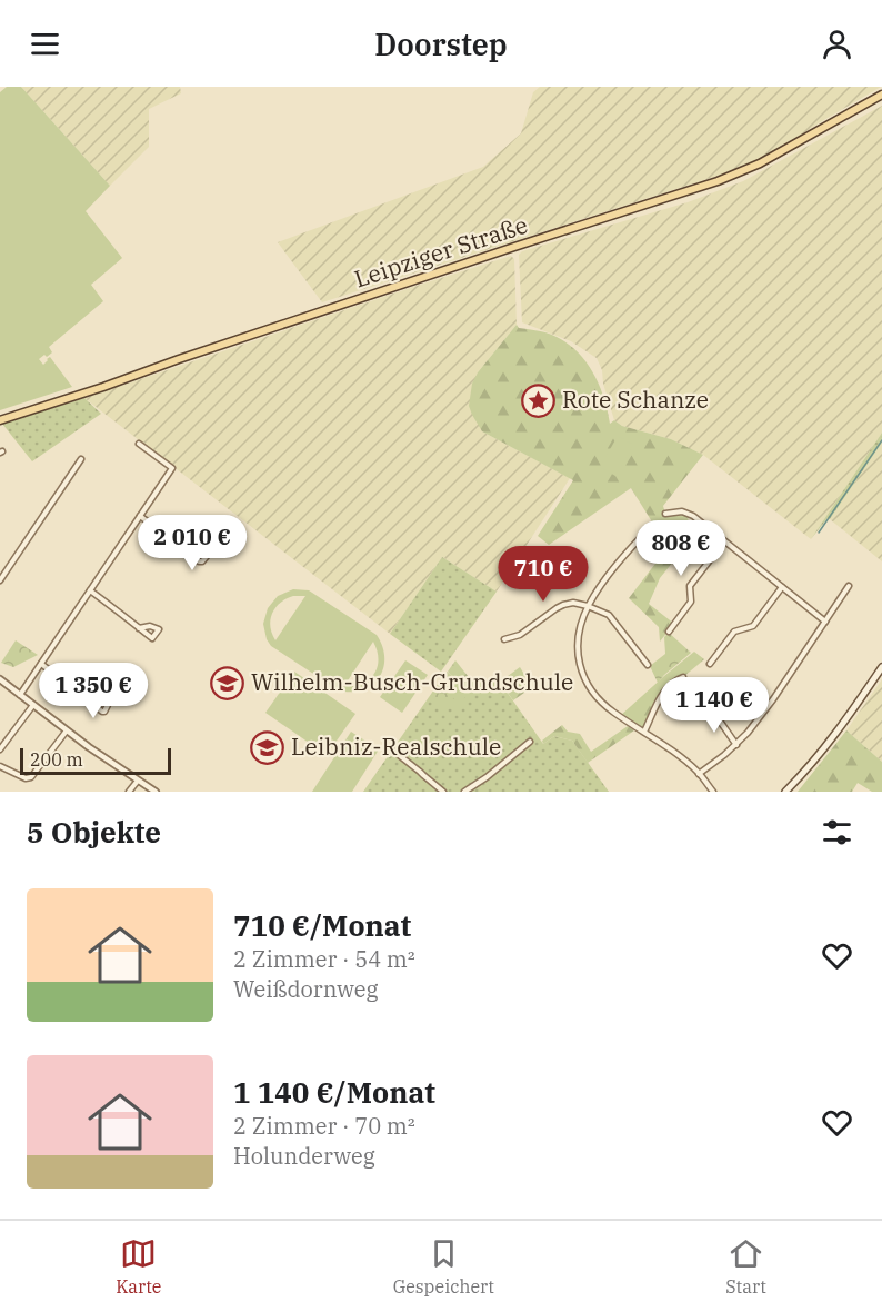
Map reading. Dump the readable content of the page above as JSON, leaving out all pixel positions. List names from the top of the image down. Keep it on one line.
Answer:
{"streets":{"main road":["Leipziger Straße"]},"places":{"place":["Rote Schanze"],"school or university":["Wilhelm-Busch-Grundschule","Leibniz-Realschule"]},"scale_bar":"200 m","page":{"header":"Doorstep","price":["2 010 €","808 €","710 €","1 350 €","1 140 €"],"scale":"200 m","heading":"5 Objekte","list":[{"name":"710 €/Monat","note":"2 Zimmer · 54 m² · Weißdornweg"},{"name":"1 140 €/Monat","note":"2 Zimmer · 70 m² · Holunderweg"}],"tabs":["Karte","Gespeichert","Start"]}}
